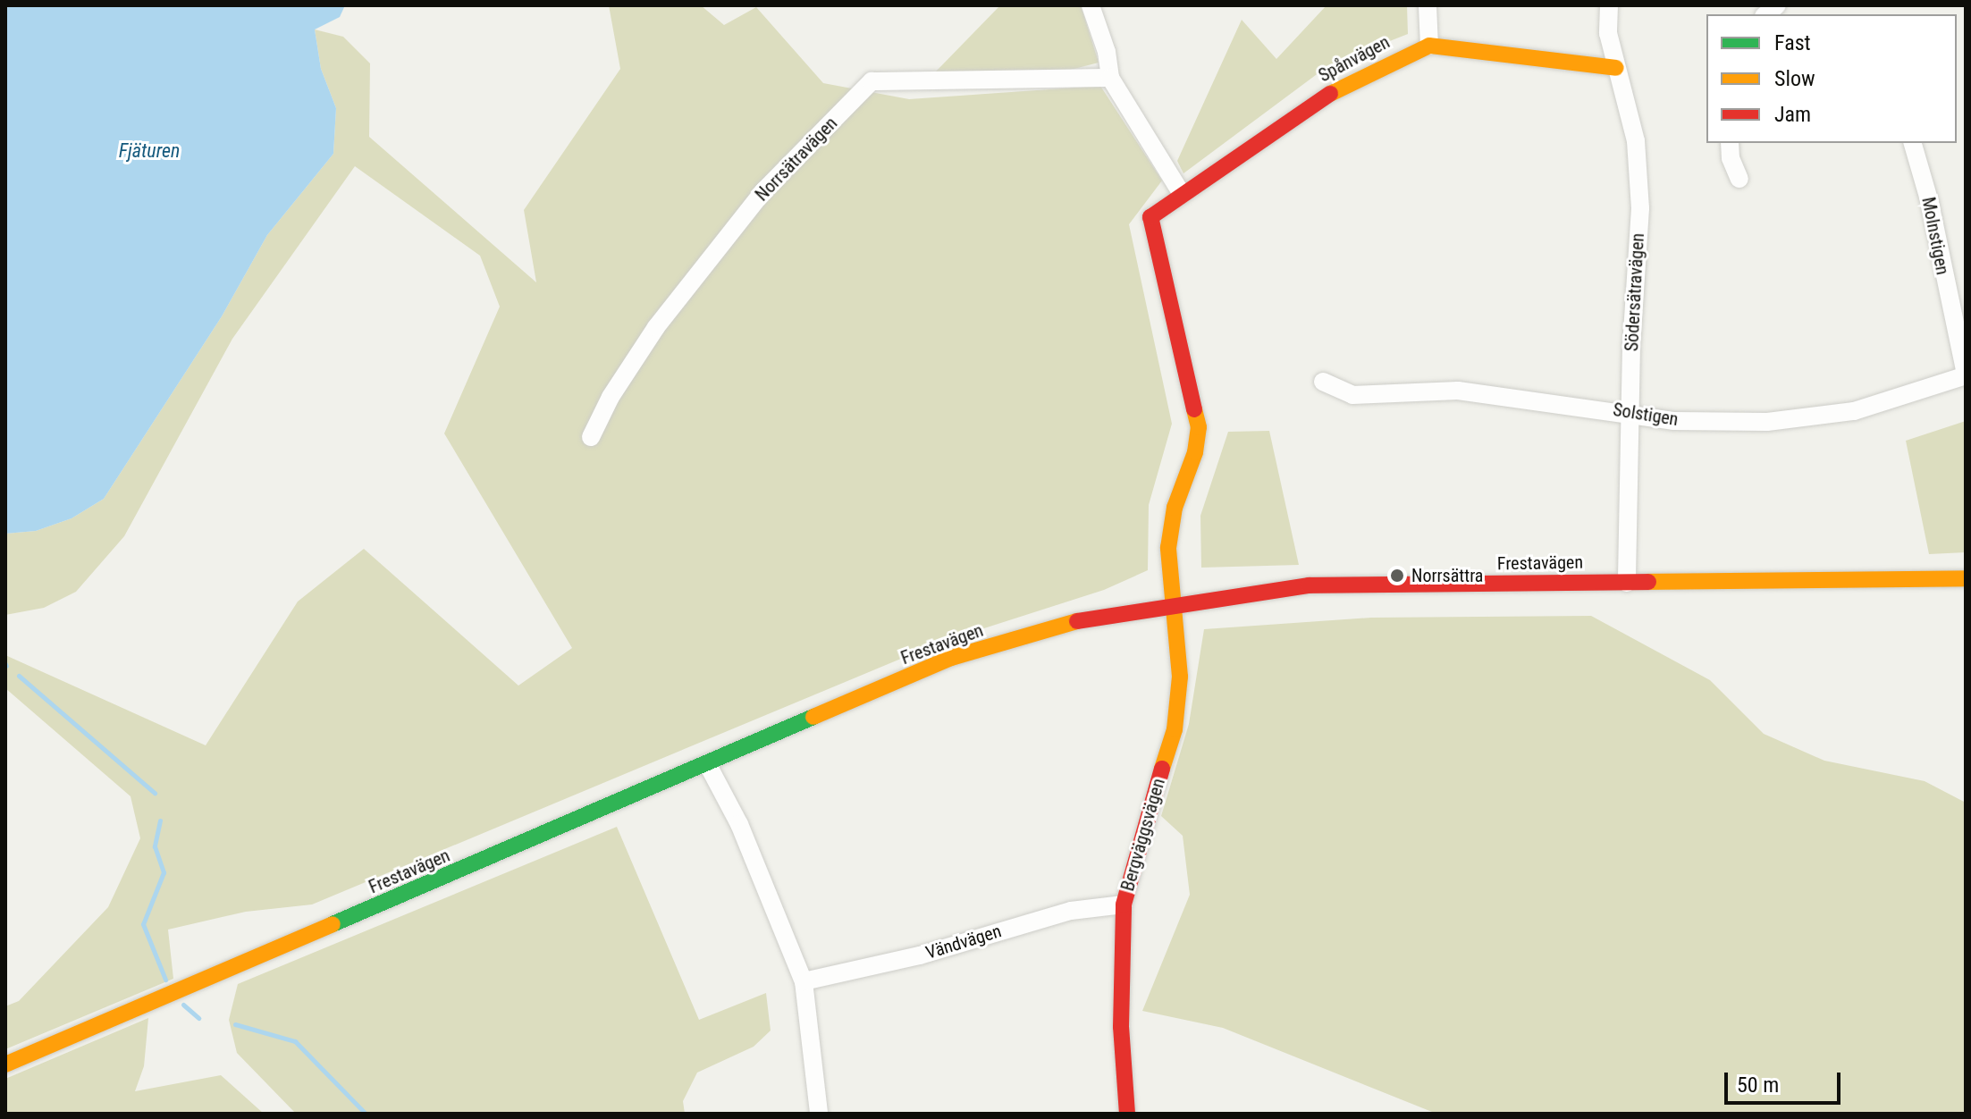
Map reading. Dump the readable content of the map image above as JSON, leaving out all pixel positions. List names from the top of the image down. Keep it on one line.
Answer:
{"streets":{"street":["Spånvägen","Norrsätravägen","Molnstigen","Södersätravägen","Solstigen","Frestavägen","Bergväggsvägen","Vändvägen"]},"crossings":[["Molnstigen","Solstigen"],["Södersätravägen","Solstigen"],["Södersätravägen","Frestavägen"],["Frestavägen","Bergväggsvägen"],["Bergväggsvägen","Vändvägen"]],"water":["Fjäturen"],"places":["Norrsättra"],"legend":["Fast","Slow","Jam"],"scale_bar":"50 m"}
